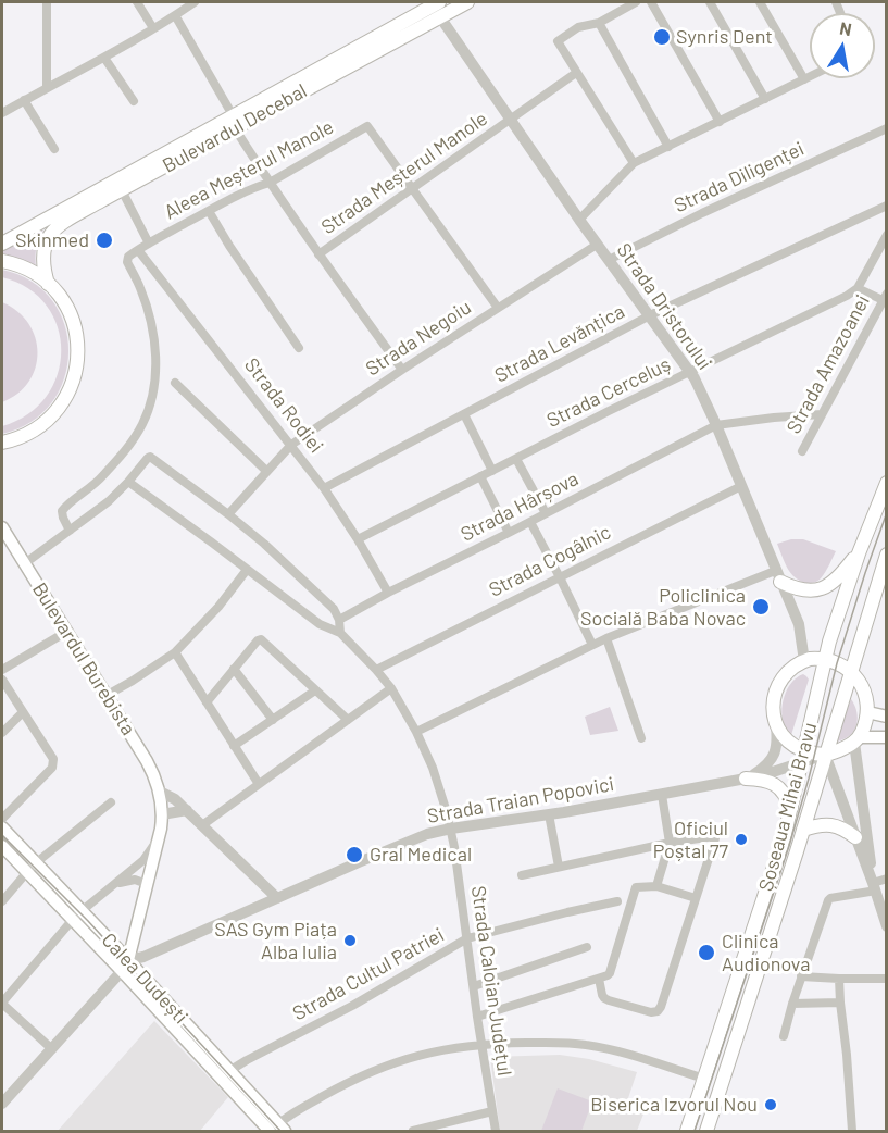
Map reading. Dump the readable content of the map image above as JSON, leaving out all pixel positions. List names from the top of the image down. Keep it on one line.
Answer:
{"streets":{"main road":["Bulevardul Decebal","Bulevardul Burebista","Șoseaua Mihai Bravu","Calea Dudești"],"street":["Aleea Meșterul Manole","Strada Meșterul Manole","Strada Diligenței","Strada Dristorului","Strada Negoiu","Strada Levănțica","Strada Amazoanei","Strada Cerceluș","Strada Rodiei","Strada Hârșova","Strada Cogâlnic","Strada Traian Popovici","Strada Cultul Patriei","Strada Caloian Județul"]},"crossings":[["Bulevardul Decebal","Strada Dristorului"],["Aleea Meșterul Manole","Strada Meșterul Manole"],["Aleea Meșterul Manole","Strada Negoiu"],["Aleea Meșterul Manole","Strada Rodiei"],["Strada Meșterul Manole","Strada Dristorului"],["Strada Diligenței","Strada Dristorului"],["Strada Dristorului","Strada Negoiu"],["Strada Dristorului","Strada Levănțica"],["Strada Dristorului","Strada Cerceluș"],["Strada Dristorului","Strada Hârșova"],["Strada Dristorului","Strada Cogâlnic"],["Strada Negoiu","Strada Rodiei"],["Strada Levănțica","Strada Rodiei"],["Strada Amazoanei","Strada Hârșova"],["Strada Cerceluș","Strada Rodiei"],["Strada Rodiei","Strada Hârșova"],["Strada Cogâlnic","Strada Caloian Județul"],["Bulevardul Burebista","Strada Traian Popovici"],["Bulevardul Burebista","Calea Dudești"],["Strada Traian Popovici","Șoseaua Mihai Bravu"],["Strada Traian Popovici","Calea Dudești"],["Strada Traian Popovici","Strada Caloian Județul"],["Strada Cultul Patriei","Calea Dudești"],["Strada Cultul Patriei","Strada Caloian Județul"]],"places":["Synris Dent","Skinmed","Policlinica Socială Baba Novac","Oficiul Poștal 77","Gral Medical","SAS Gym Piața Alba Iulia","Clinica Audionova","Biserica Izvorul Nou"],"north":"top"}
